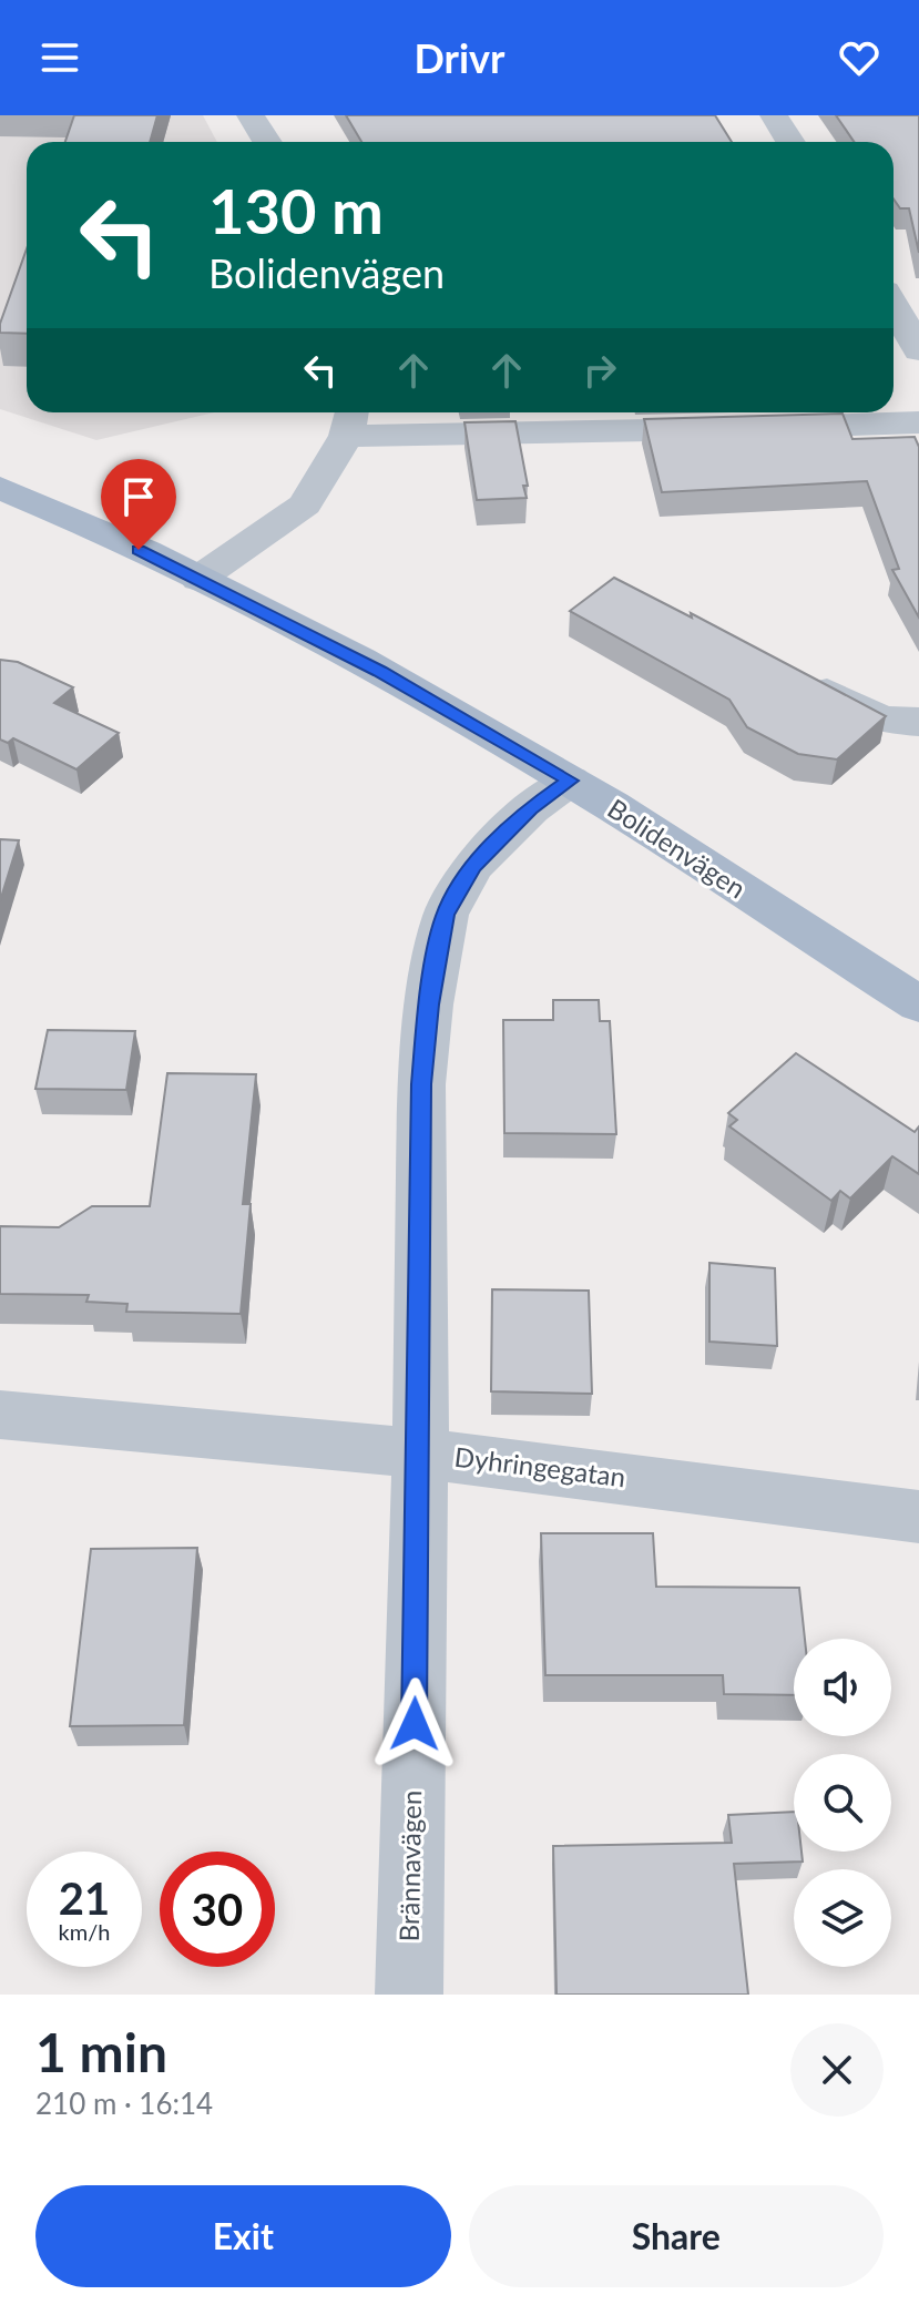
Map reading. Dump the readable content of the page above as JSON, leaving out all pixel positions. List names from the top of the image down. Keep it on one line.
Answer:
{"streets":{"main road":["Bolidenvägen"],"street":["Dyhringegatan","Brännavägen"]},"crossings":[["Bolidenvägen","Brännavägen"],["Dyhringegatan","Brännavägen"]],"page":{"header":"Drivr","turn":["130 m","Bolidenvägen"],"speed":"21 km/h","limit":"30","heading":["1 min","210 m · 16:14"],"buttons":["Exit","Share"]}}
